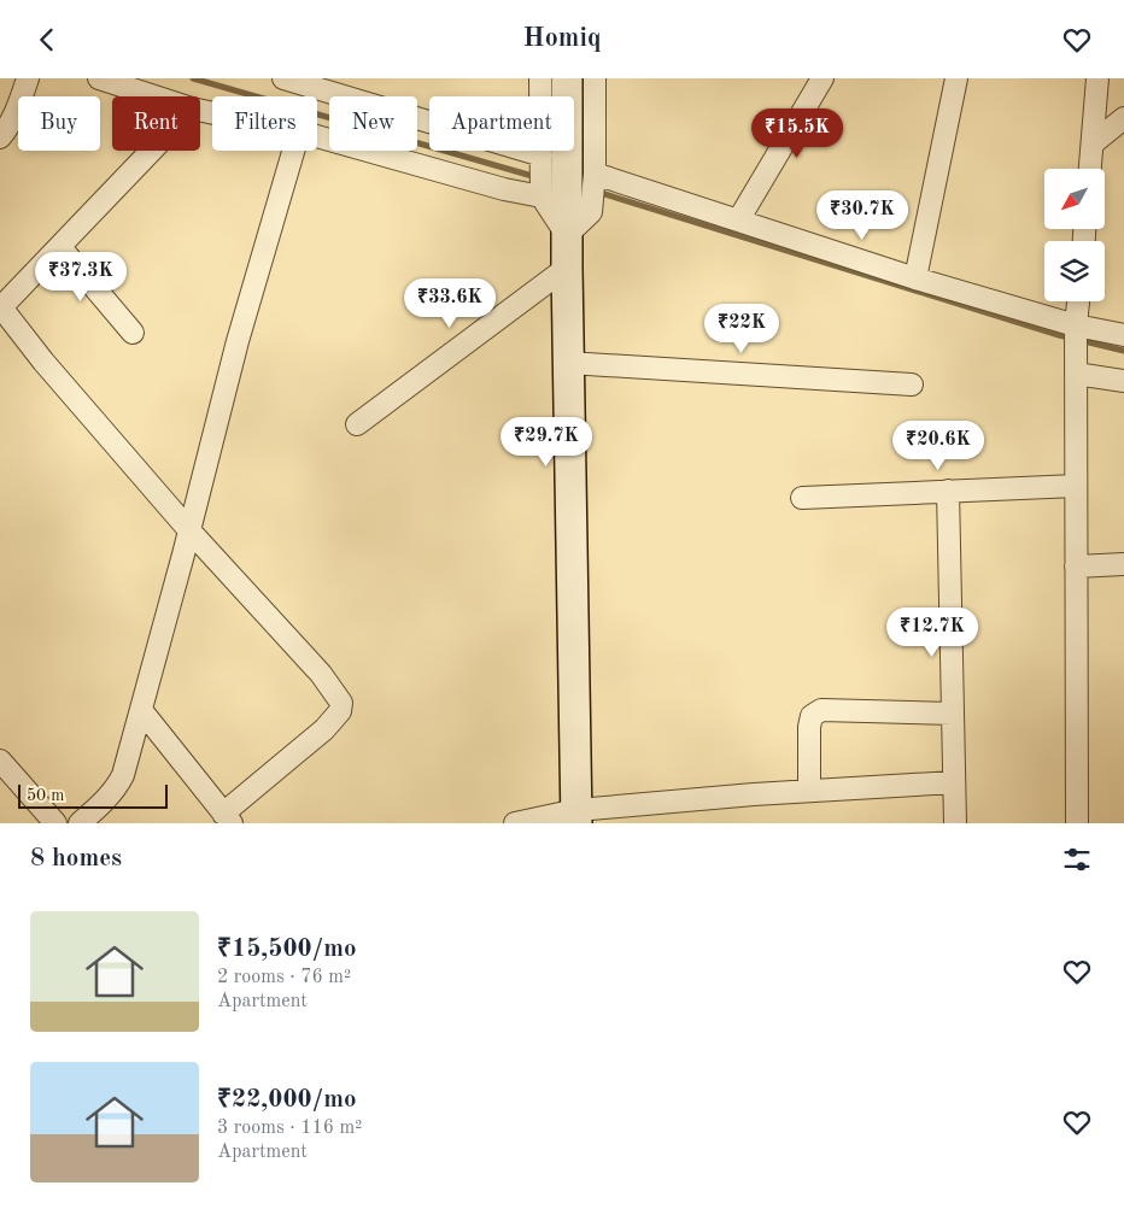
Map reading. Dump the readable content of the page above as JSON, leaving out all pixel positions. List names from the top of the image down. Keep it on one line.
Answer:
{"scale_bar":"50 m","north":"bottom left","page":{"header":"Homiq","chip":["Buy","Rent","Filters","New","Apartment"],"price":["₹15.5K","₹30.7K","₹37.3K","₹33.6K","₹22K","₹29.7K","₹20.6K","₹12.7K"],"scale":"50 m","heading":"8 homes","list":[{"name":"₹15,500/mo","note":"2 rooms · 76 m² · Apartment"},{"name":"₹22,000/mo","note":"3 rooms · 116 m² · Apartment"}]}}
